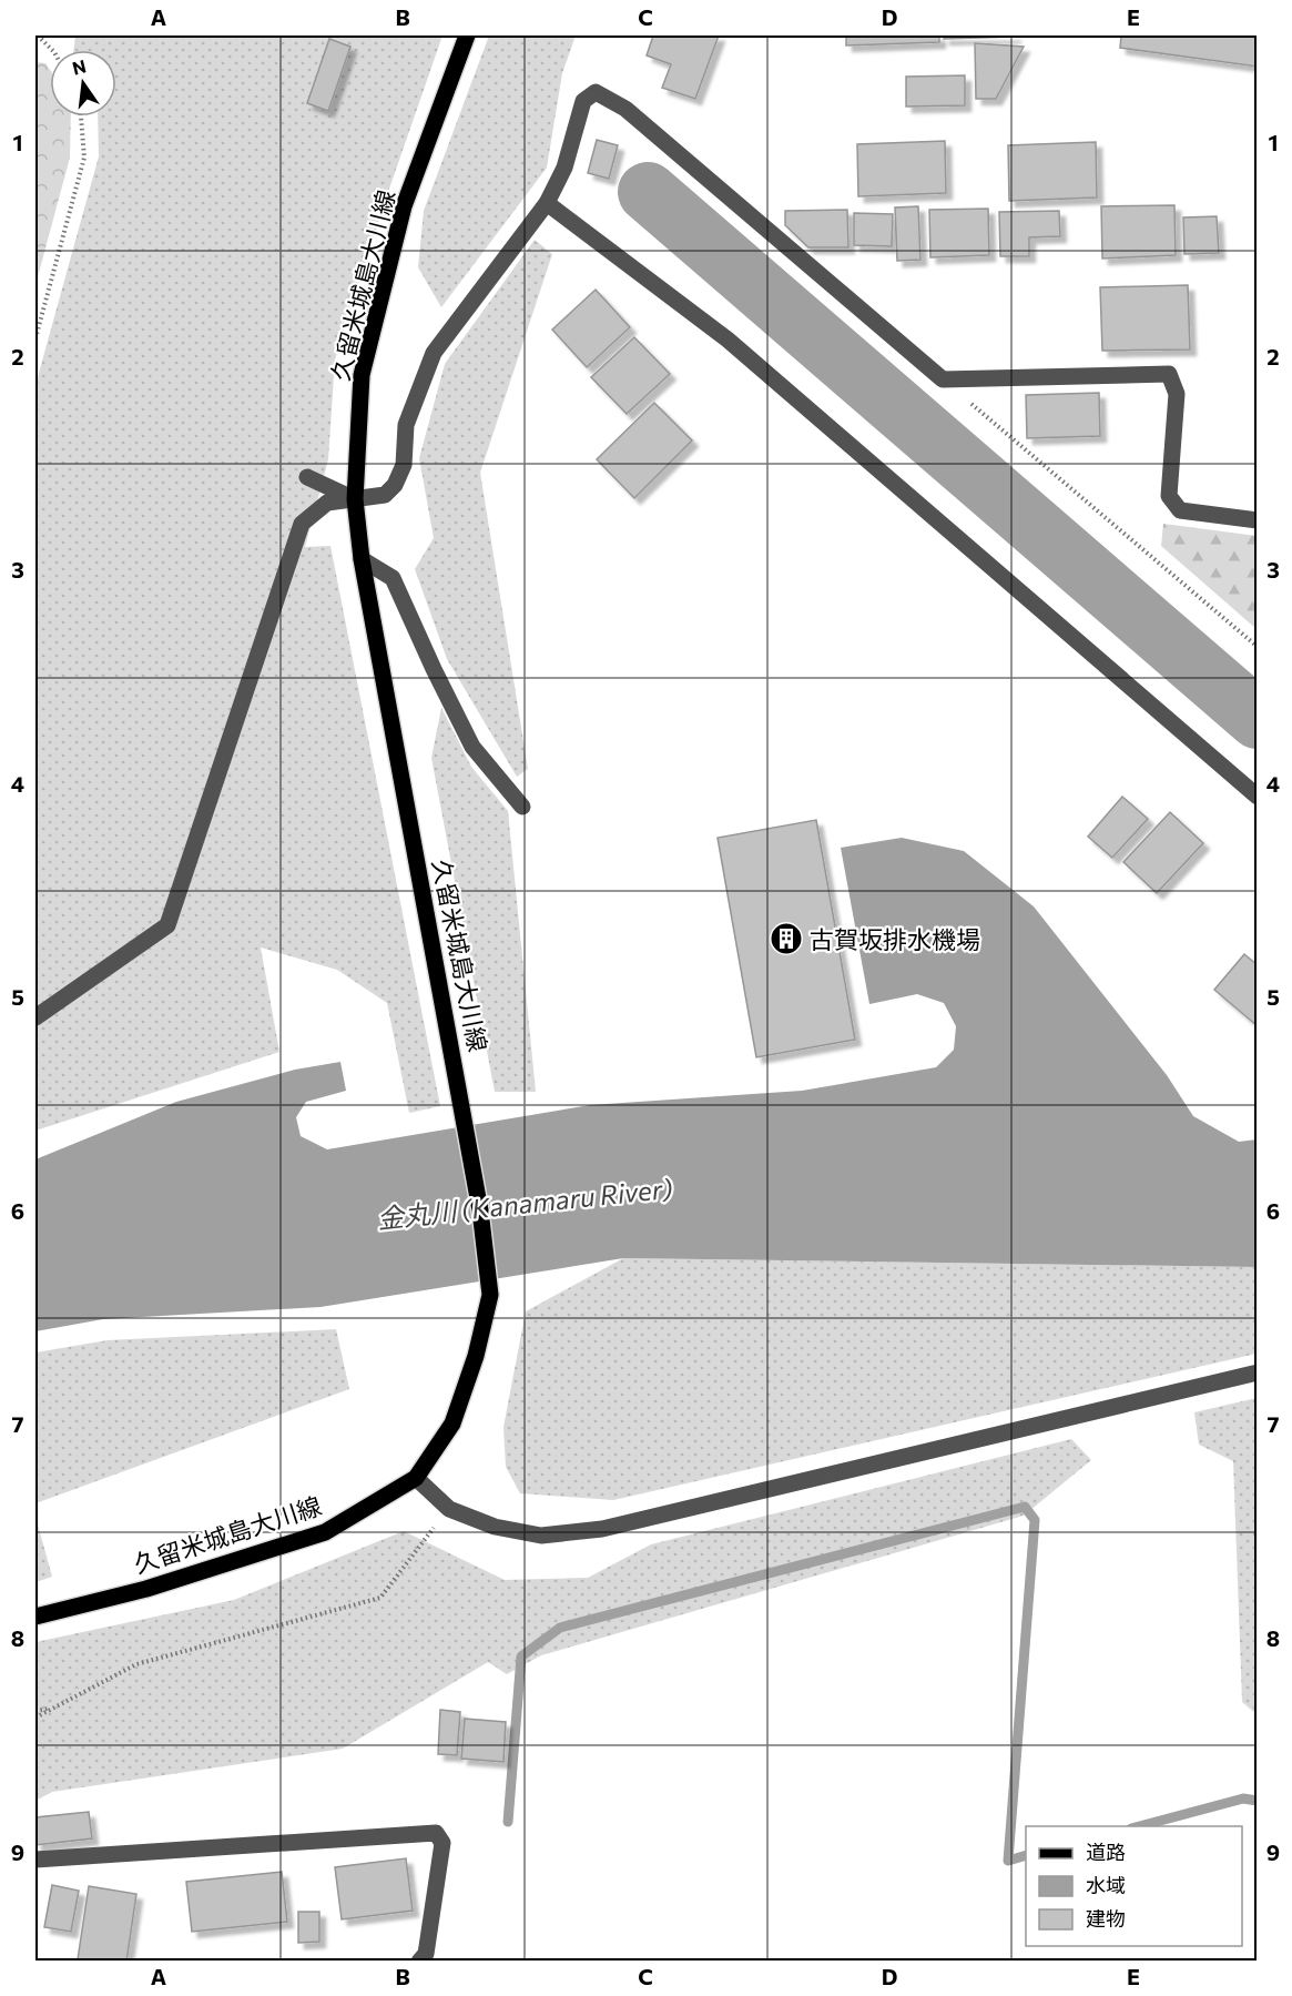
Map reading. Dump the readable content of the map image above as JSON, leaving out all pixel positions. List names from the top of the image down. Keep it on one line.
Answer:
{"streets":{"main road":["久留米城島大川線"]},"water":["金丸川 (Kanamaru River)"],"places":{"building":["古賀坂排水機場"]},"legend":["道路","水域","建物"],"north":"top","grid":{"columns":["A","B","C","D","E"],"rows":["1","2","3","4","5","6","7","8","9"]}}
